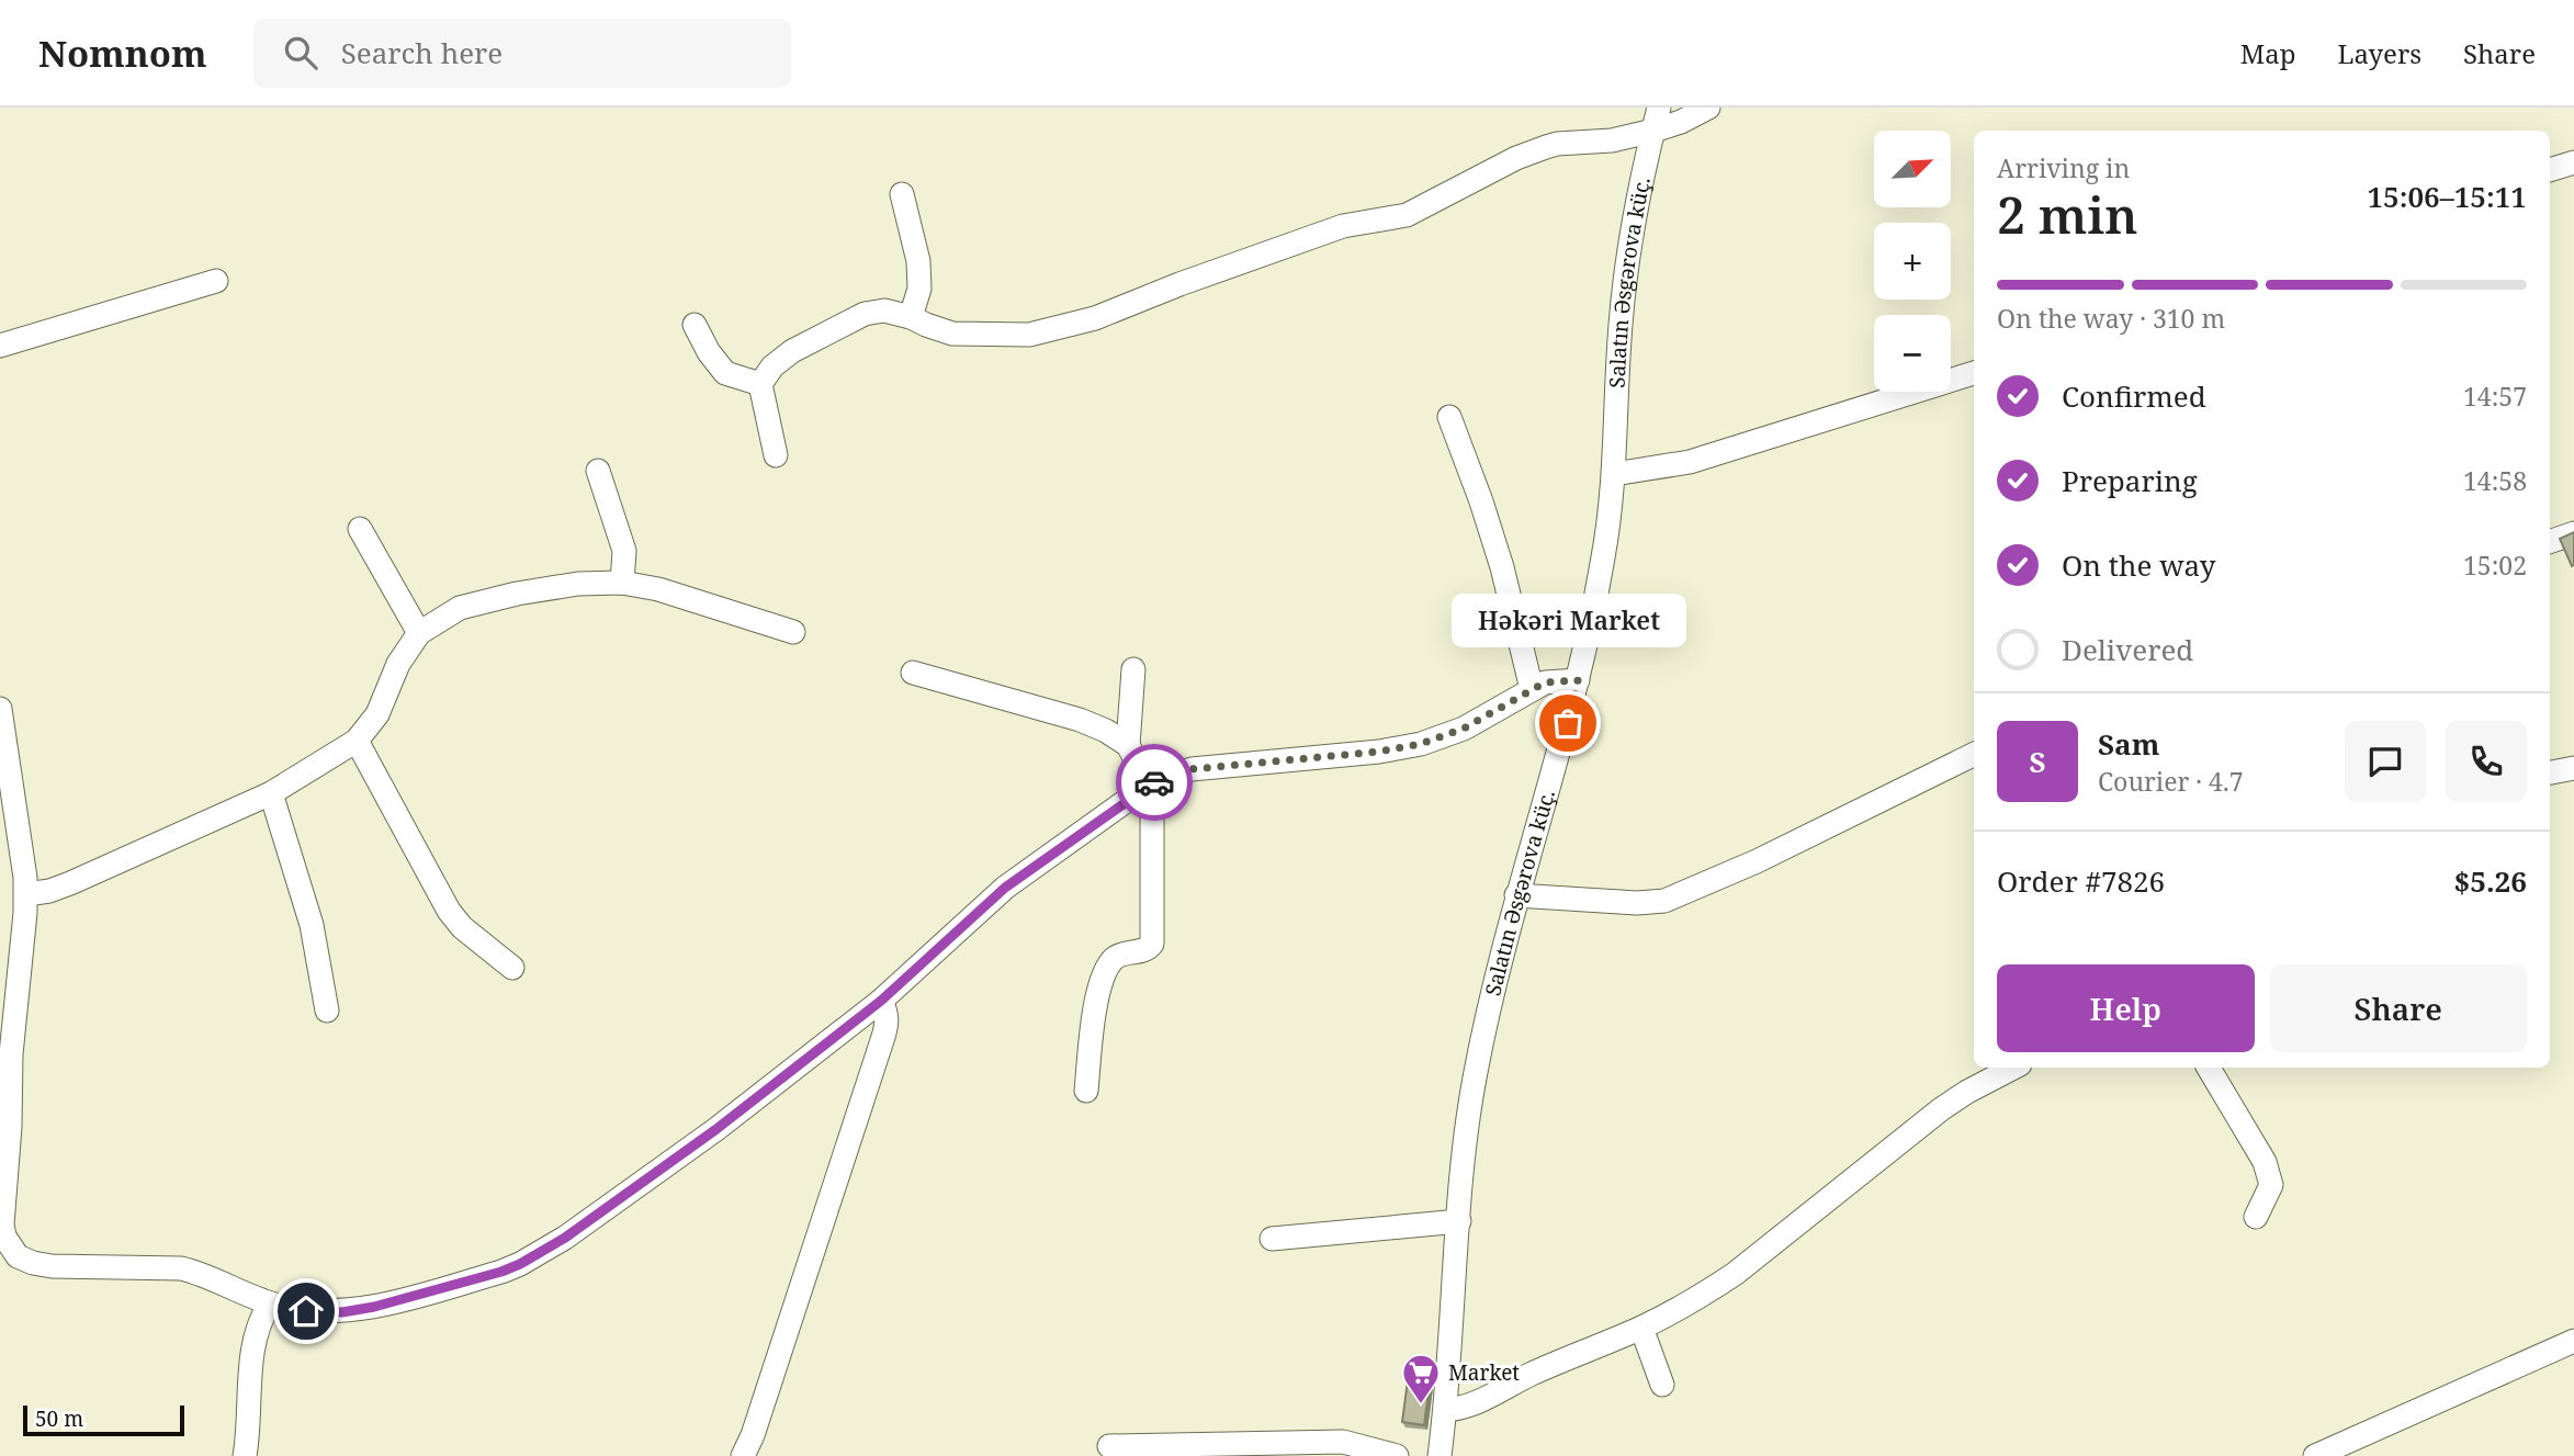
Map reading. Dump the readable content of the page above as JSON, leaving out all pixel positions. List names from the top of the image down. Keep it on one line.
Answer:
{"streets":{"street":["Salatın Əsgərova küç."]},"places":{"other":["Həkəri Market"],"supermarket":["Market"]},"scale_bar":"50 m","north":"top right","page":{"header":"Nomnom","search":"Search here","nav":["Map","Layers","Share"],"map_buttons":["+","−"],"heading":["2 min","Arriving in","15:06–15:11"],"panel":["Sam","Courier · 4.7","Order #7826","$5.26"],"bar":"On the way · 310 m","list":[["Confirmed","14:57"],["Preparing","14:58"],["On the way","15:02"],"Delivered"],"bubble":"Həkəri Market","round":"S","buttons":["Help","Share"],"scale":"50 m"}}
